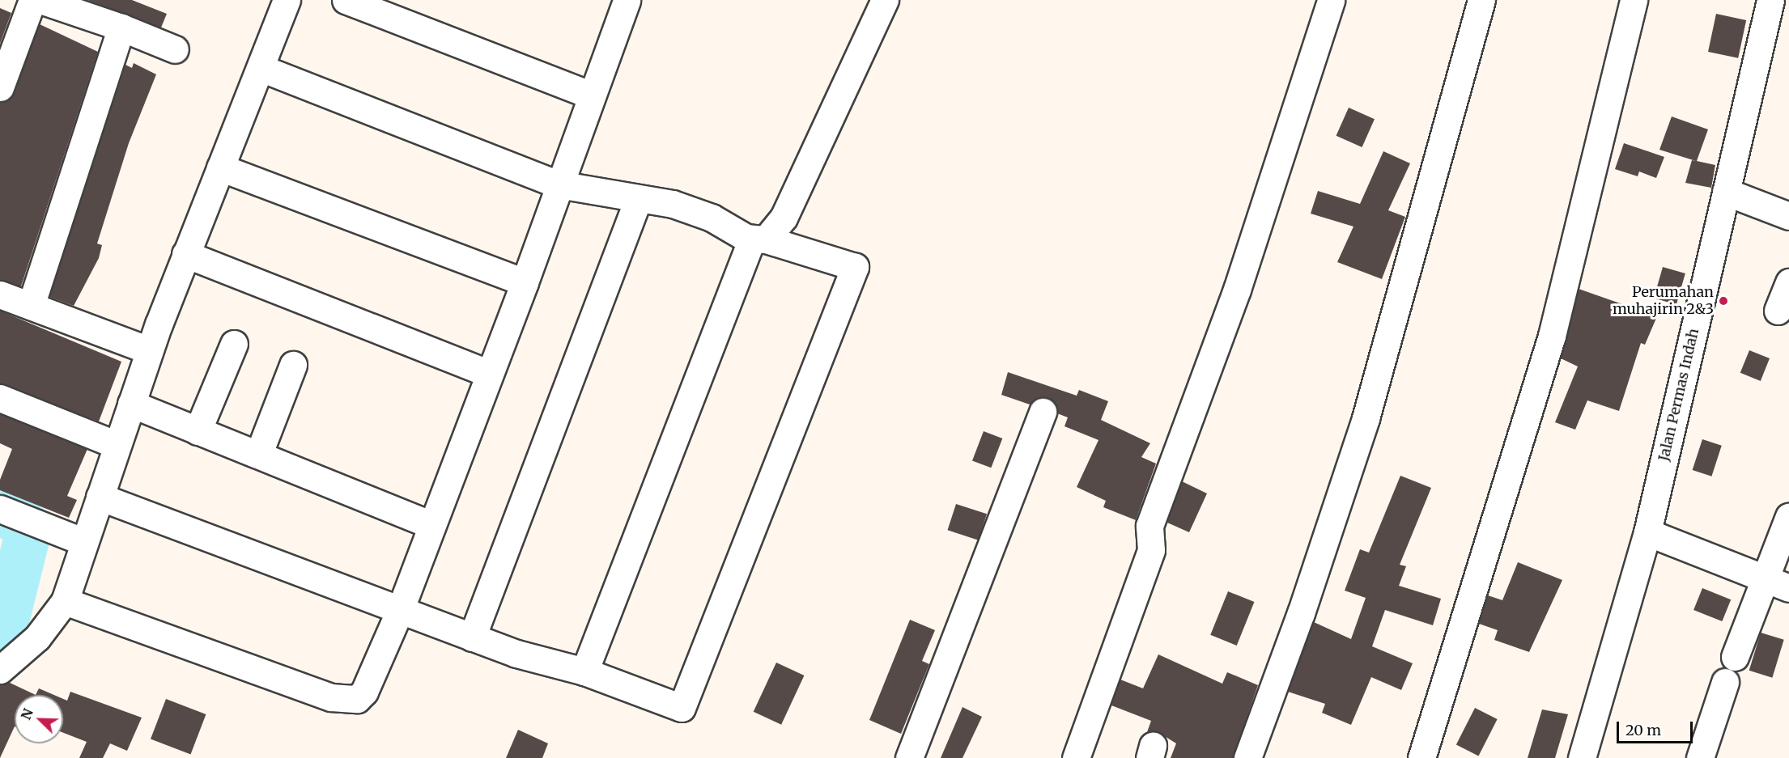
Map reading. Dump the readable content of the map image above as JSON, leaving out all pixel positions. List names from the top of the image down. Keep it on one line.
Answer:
{"streets":{"street":["Jalan Permas Indah"]},"places":["Perumahan muhajirin 2&3"],"scale_bar":"20 m","north":"top left"}
